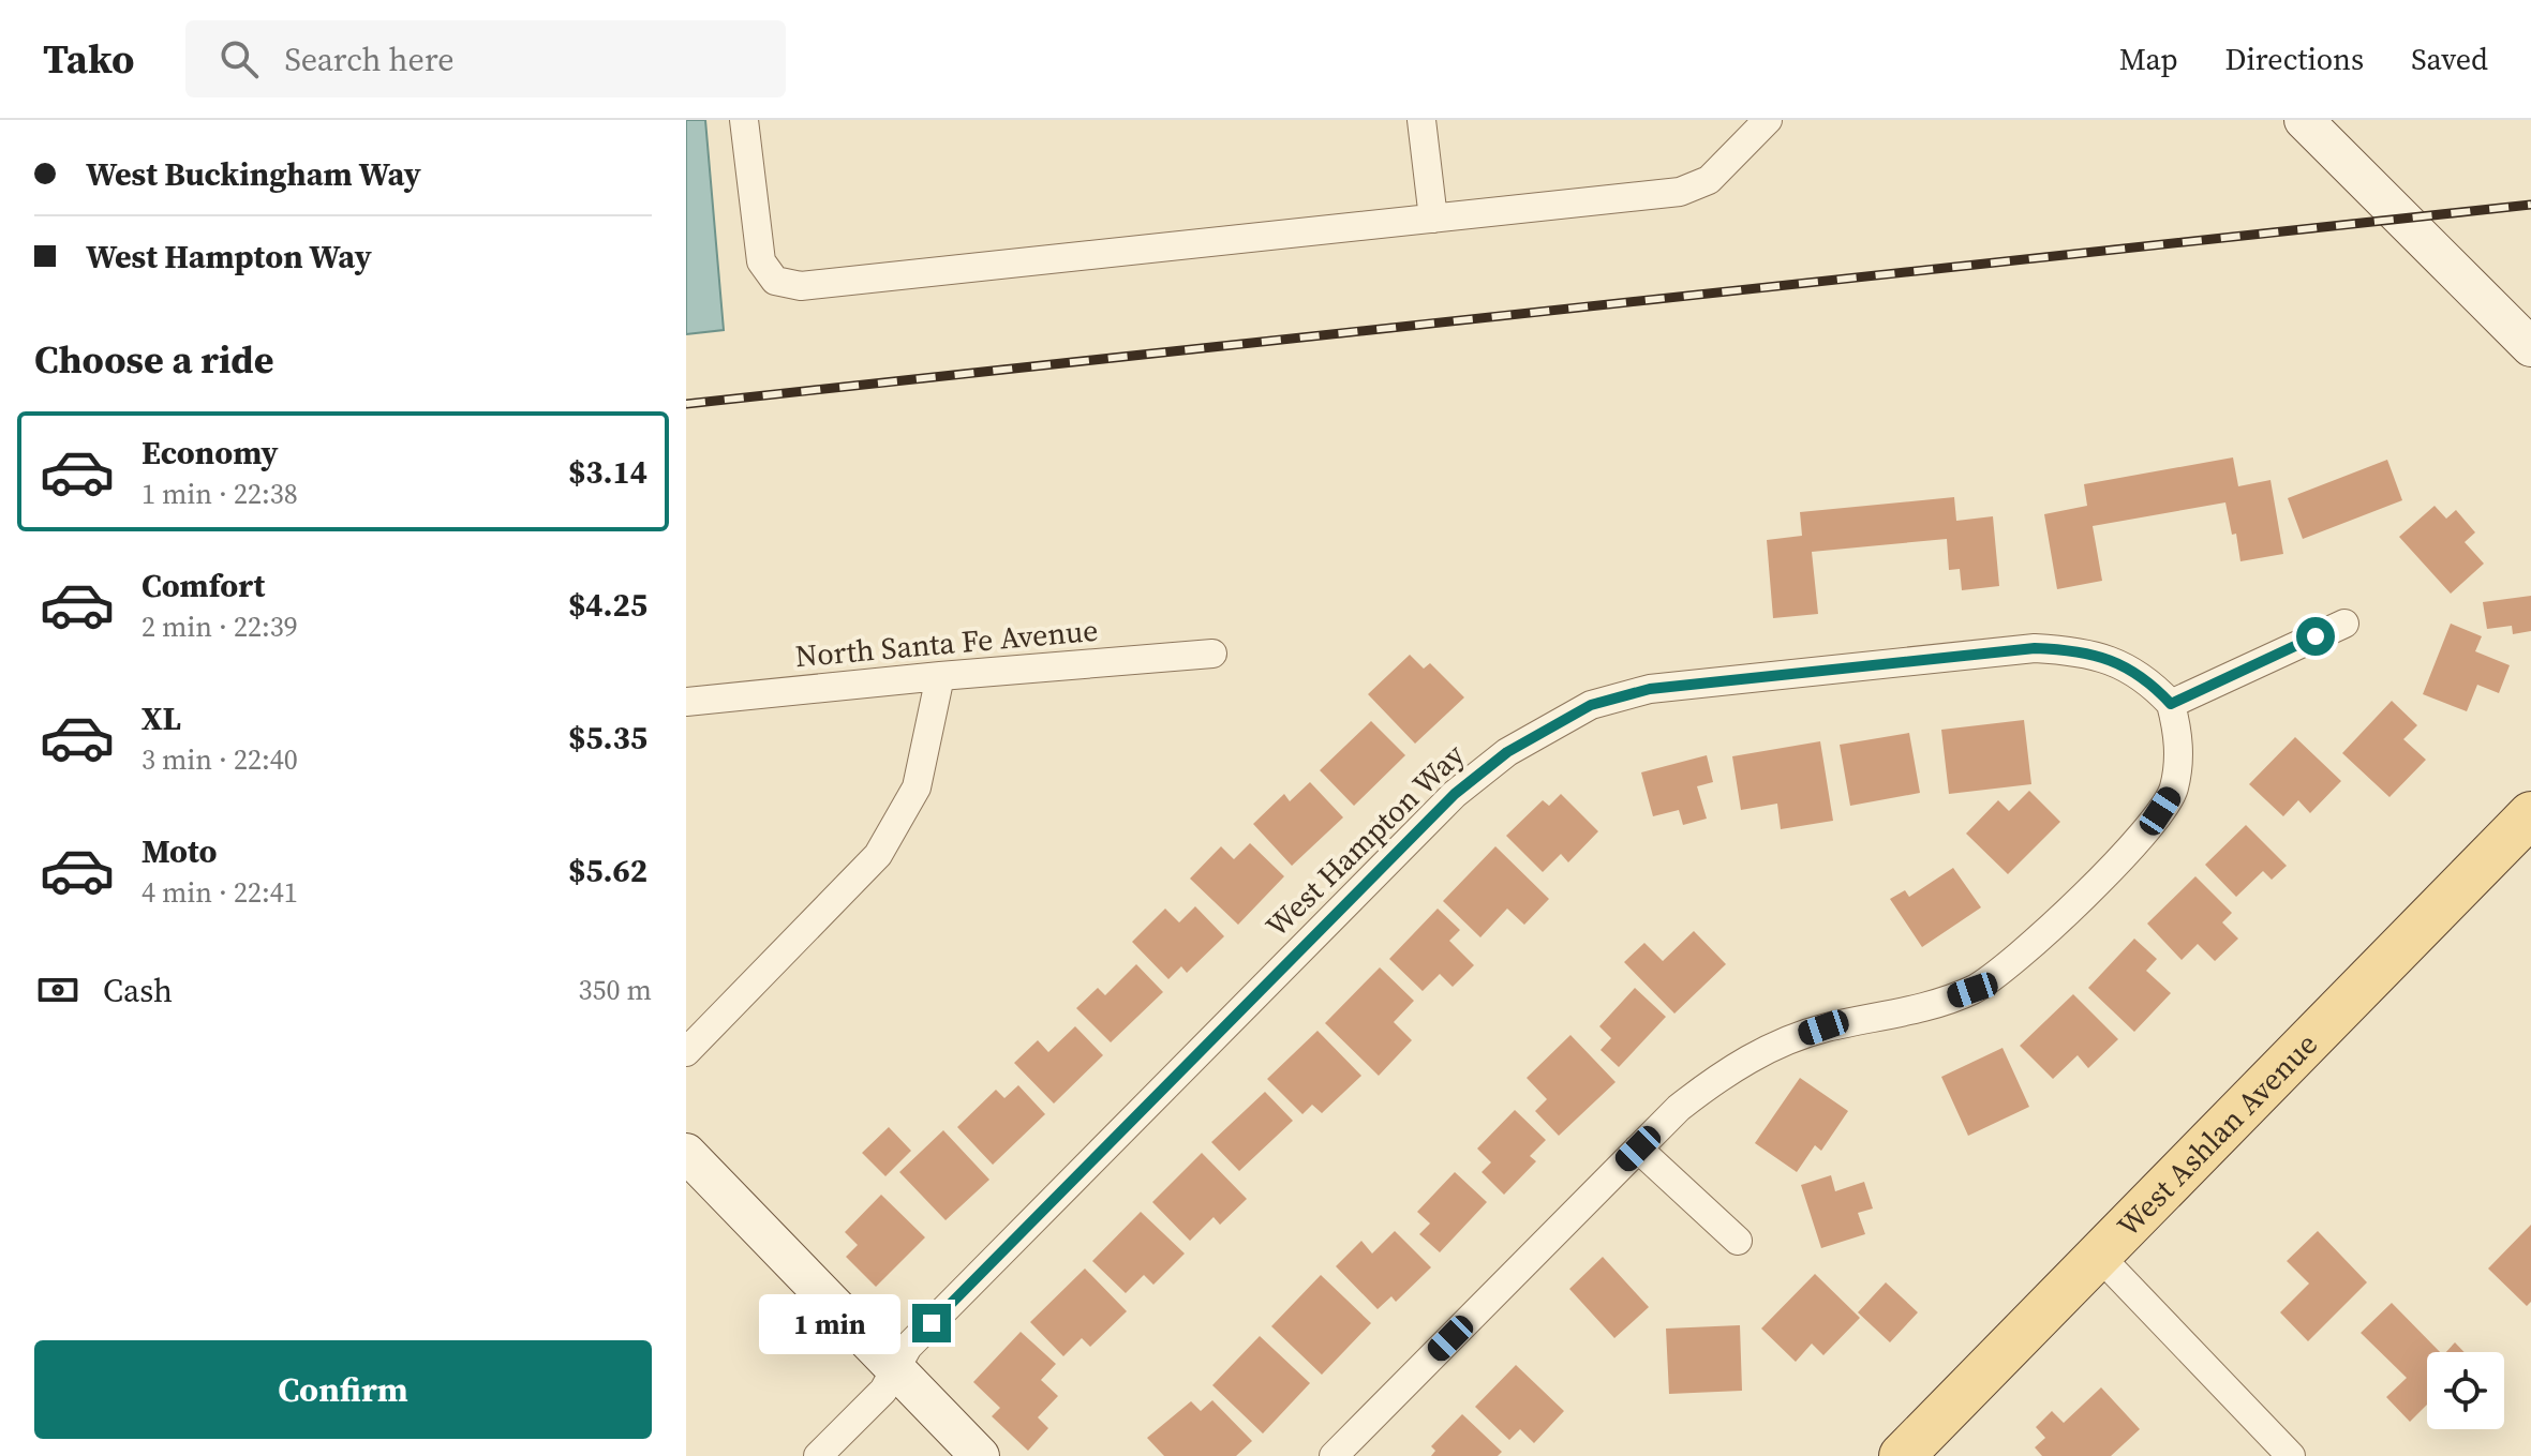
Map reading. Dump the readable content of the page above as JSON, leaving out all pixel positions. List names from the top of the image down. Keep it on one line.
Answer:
{"streets":{"main road":["West Ashlan Avenue"],"street":["North Santa Fe Avenue","West Hampton Way"]},"page":{"header":"Tako","search":"Search here","nav":["Map","Directions","Saved"],"banner":["West Buckingham Way","West Hampton Way"],"heading":"Choose a ride","list":[{"name":"Economy","note":"1 min · 22:38","value":"$3.14"},{"name":"Comfort","note":"2 min · 22:39","value":"$4.25"},{"name":"XL","note":"3 min · 22:40","value":"$5.35"},{"name":"Moto","note":"4 min · 22:41","value":"$5.62"}],"pay":["Cash","350 m"],"bubble":"1 min","buttons":"Confirm"}}
